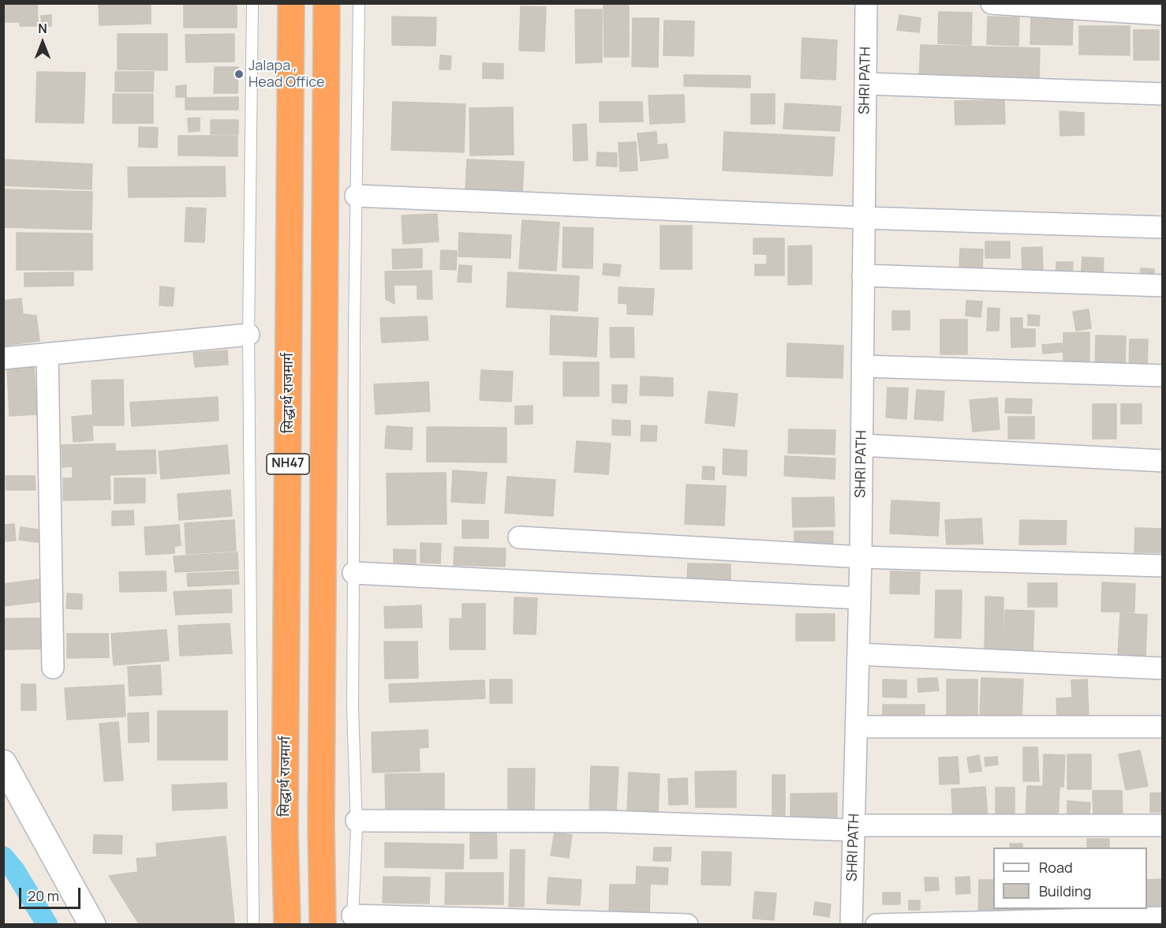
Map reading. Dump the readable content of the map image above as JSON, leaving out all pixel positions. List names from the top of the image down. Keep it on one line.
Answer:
{"streets":{"highway":["सिद्धार्थ राजमार्ग","NH47"],"street":["SHRI PATH"]},"places":["Jalapa , Head Office"],"legend":["Road","Building"],"scale_bar":"20 m","north":"top"}
